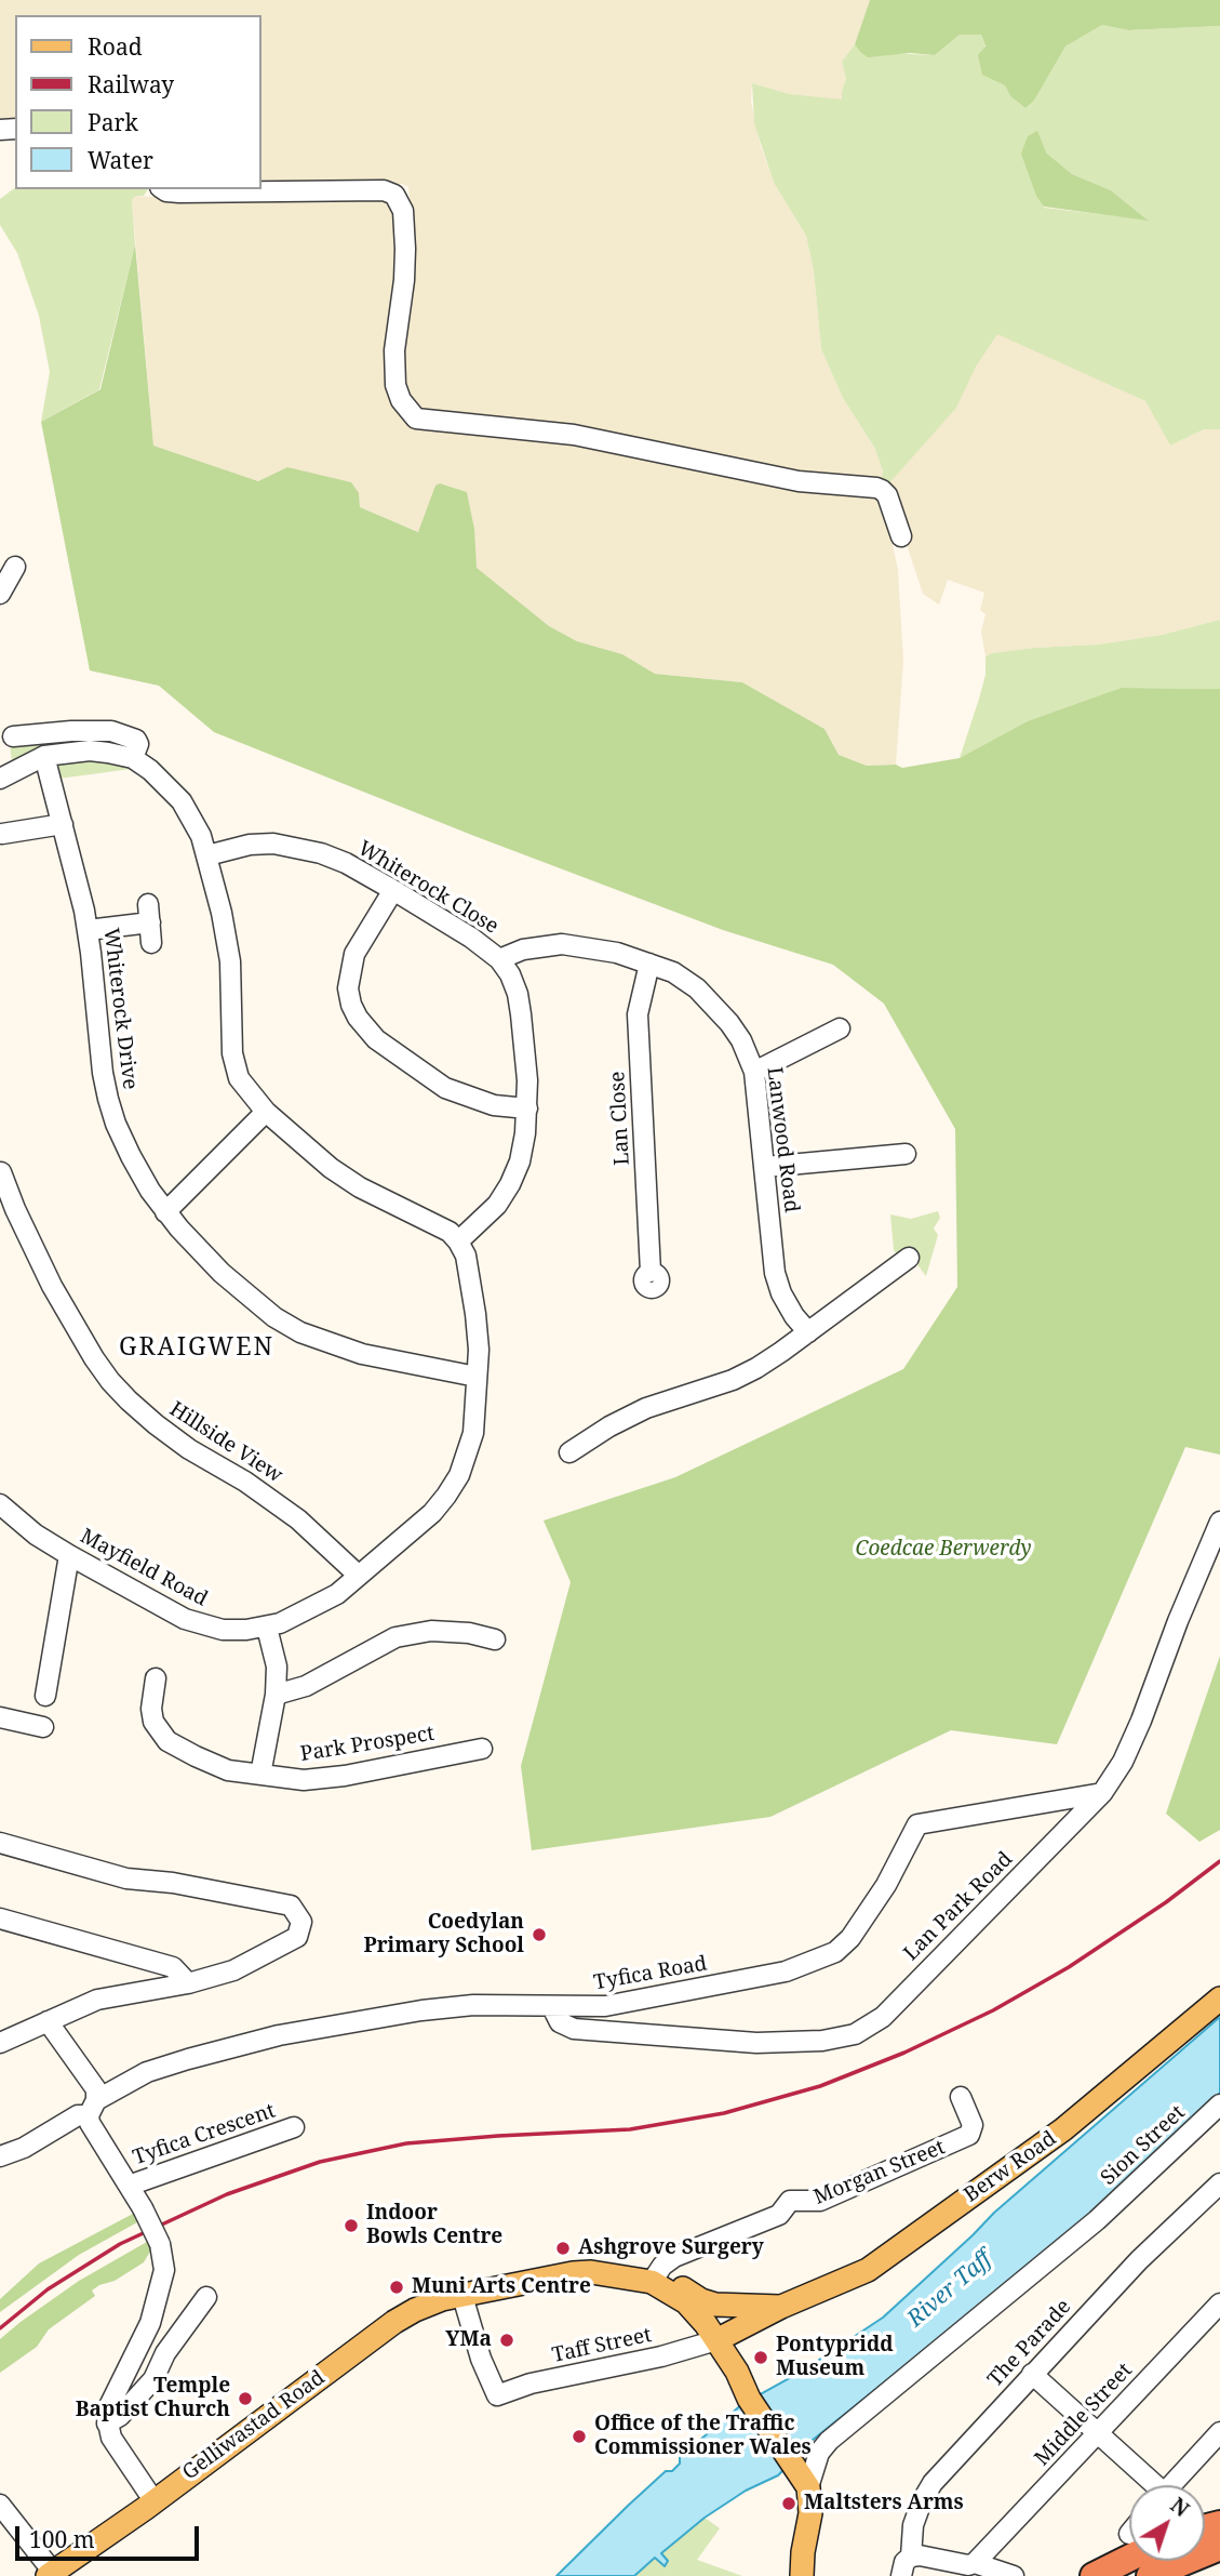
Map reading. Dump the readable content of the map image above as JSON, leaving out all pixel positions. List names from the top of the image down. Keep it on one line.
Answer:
{"streets":{"main road":["Berw Road","Gelliwastad Road"],"street":["Whiterock Close","Whiterock Drive","Lan Close","Lanwood Road","Hillside View","Mayfield Road","Park Prospect","Lan Park Road","Tyfica Road","Tyfica Crescent","Sion Street","Morgan Street","The Parade","Taff Street","Middle Street"]},"crossings":[["Whiterock Close","Lanwood Road"],["Lan Close","Lanwood Road"],["Lan Park Road","Tyfica Road"],["Berw Road","Morgan Street"],["Berw Road","Taff Street"],["Taff Street","Gelliwastad Road"]],"districts":["GRAIGWEN"],"water":["River Taff"],"parks":["Coedcae Berwerdy"],"places":["Coedylan Primary School","Indoor Bowls Centre","Ashgrove Surgery","Muni Arts Centre","YMa","Pontypridd Museum","Temple Baptist Church","Office of the Traffic Commissioner Wales","Maltsters Arms"],"legend":["Road","Railway","Park","Water"],"scale_bar":"100 m","north":"top right"}
